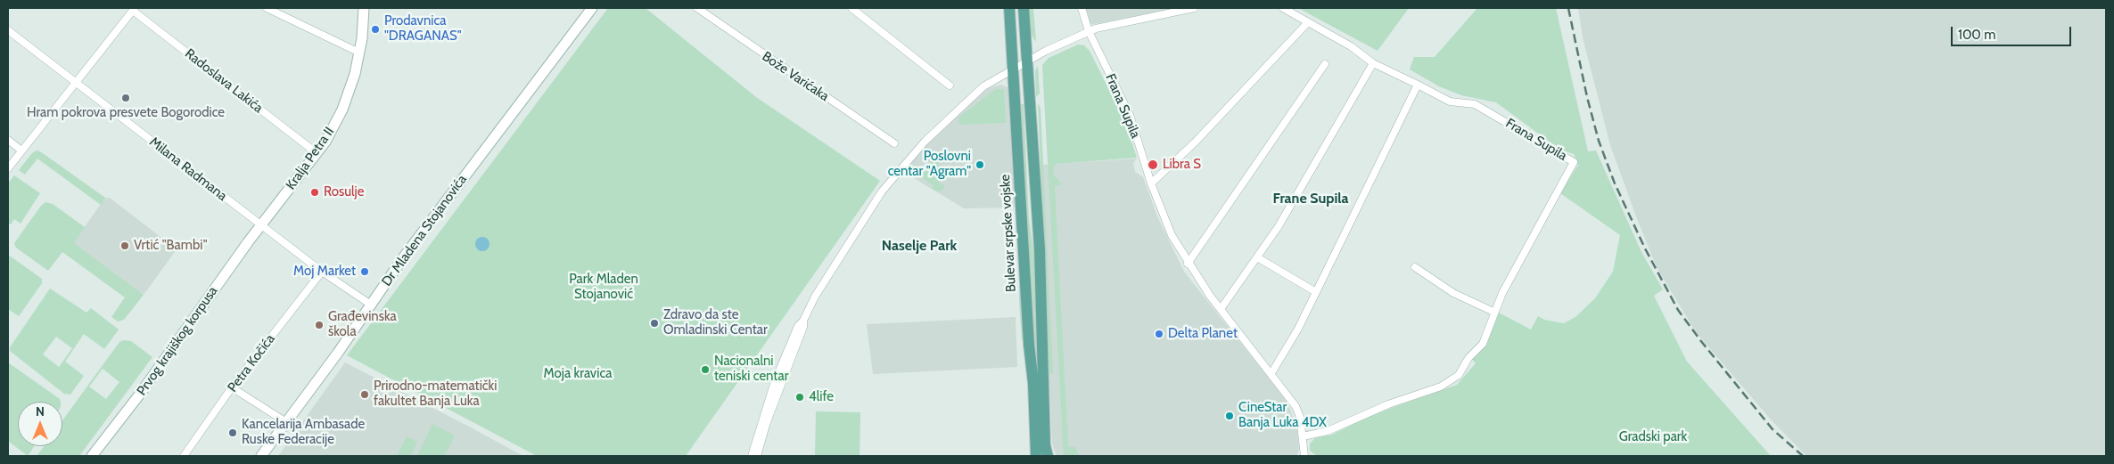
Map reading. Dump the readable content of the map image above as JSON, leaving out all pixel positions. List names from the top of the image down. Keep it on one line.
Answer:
{"streets":{"main road":["Kralja Petra II","Dr Mladena Stojanovića","Bulevar srpske vojske","Prvog krajiškog korpusa"],"street":["Bože Varićaka","Radoslava Lakića","Frana Supila","Milana Radmana","Petra Kočića"]},"crossings":[["Radoslava Lakića","Kralja Petra II"],["Radoslava Lakića","Milana Radmana"],["Kralja Petra II","Milana Radmana"],["Kralja Petra II","Prvog krajiškog korpusa"],["Milana Radmana","Dr Mladena Stojanovića"],["Milana Radmana","Prvog krajiškog korpusa"],["Milana Radmana","Petra Kočića"]],"districts":["Frane Supila","Naselje Park"],"parks":["Park Mladen Stojanović","Moja kravica","Gradski park"],"places":["Prodavnica \"DRAGANAS\"","Hram pokrova presvete Bogorodice","Poslovni centar \"Agram\"","Libra S","Rosulje","Vrtić \"Bambi\"","Moj Market","Zdravo da ste Omladinski Centar","Građevinska škola","Delta Planet","Nacionalni teniski centar","Prirodno-matematički fakultet Banja Luka","4life","CineStar Banja Luka 4DX","Kancelarija Ambasade Ruske Federacije"],"scale_bar":"100 m","north":"top"}
